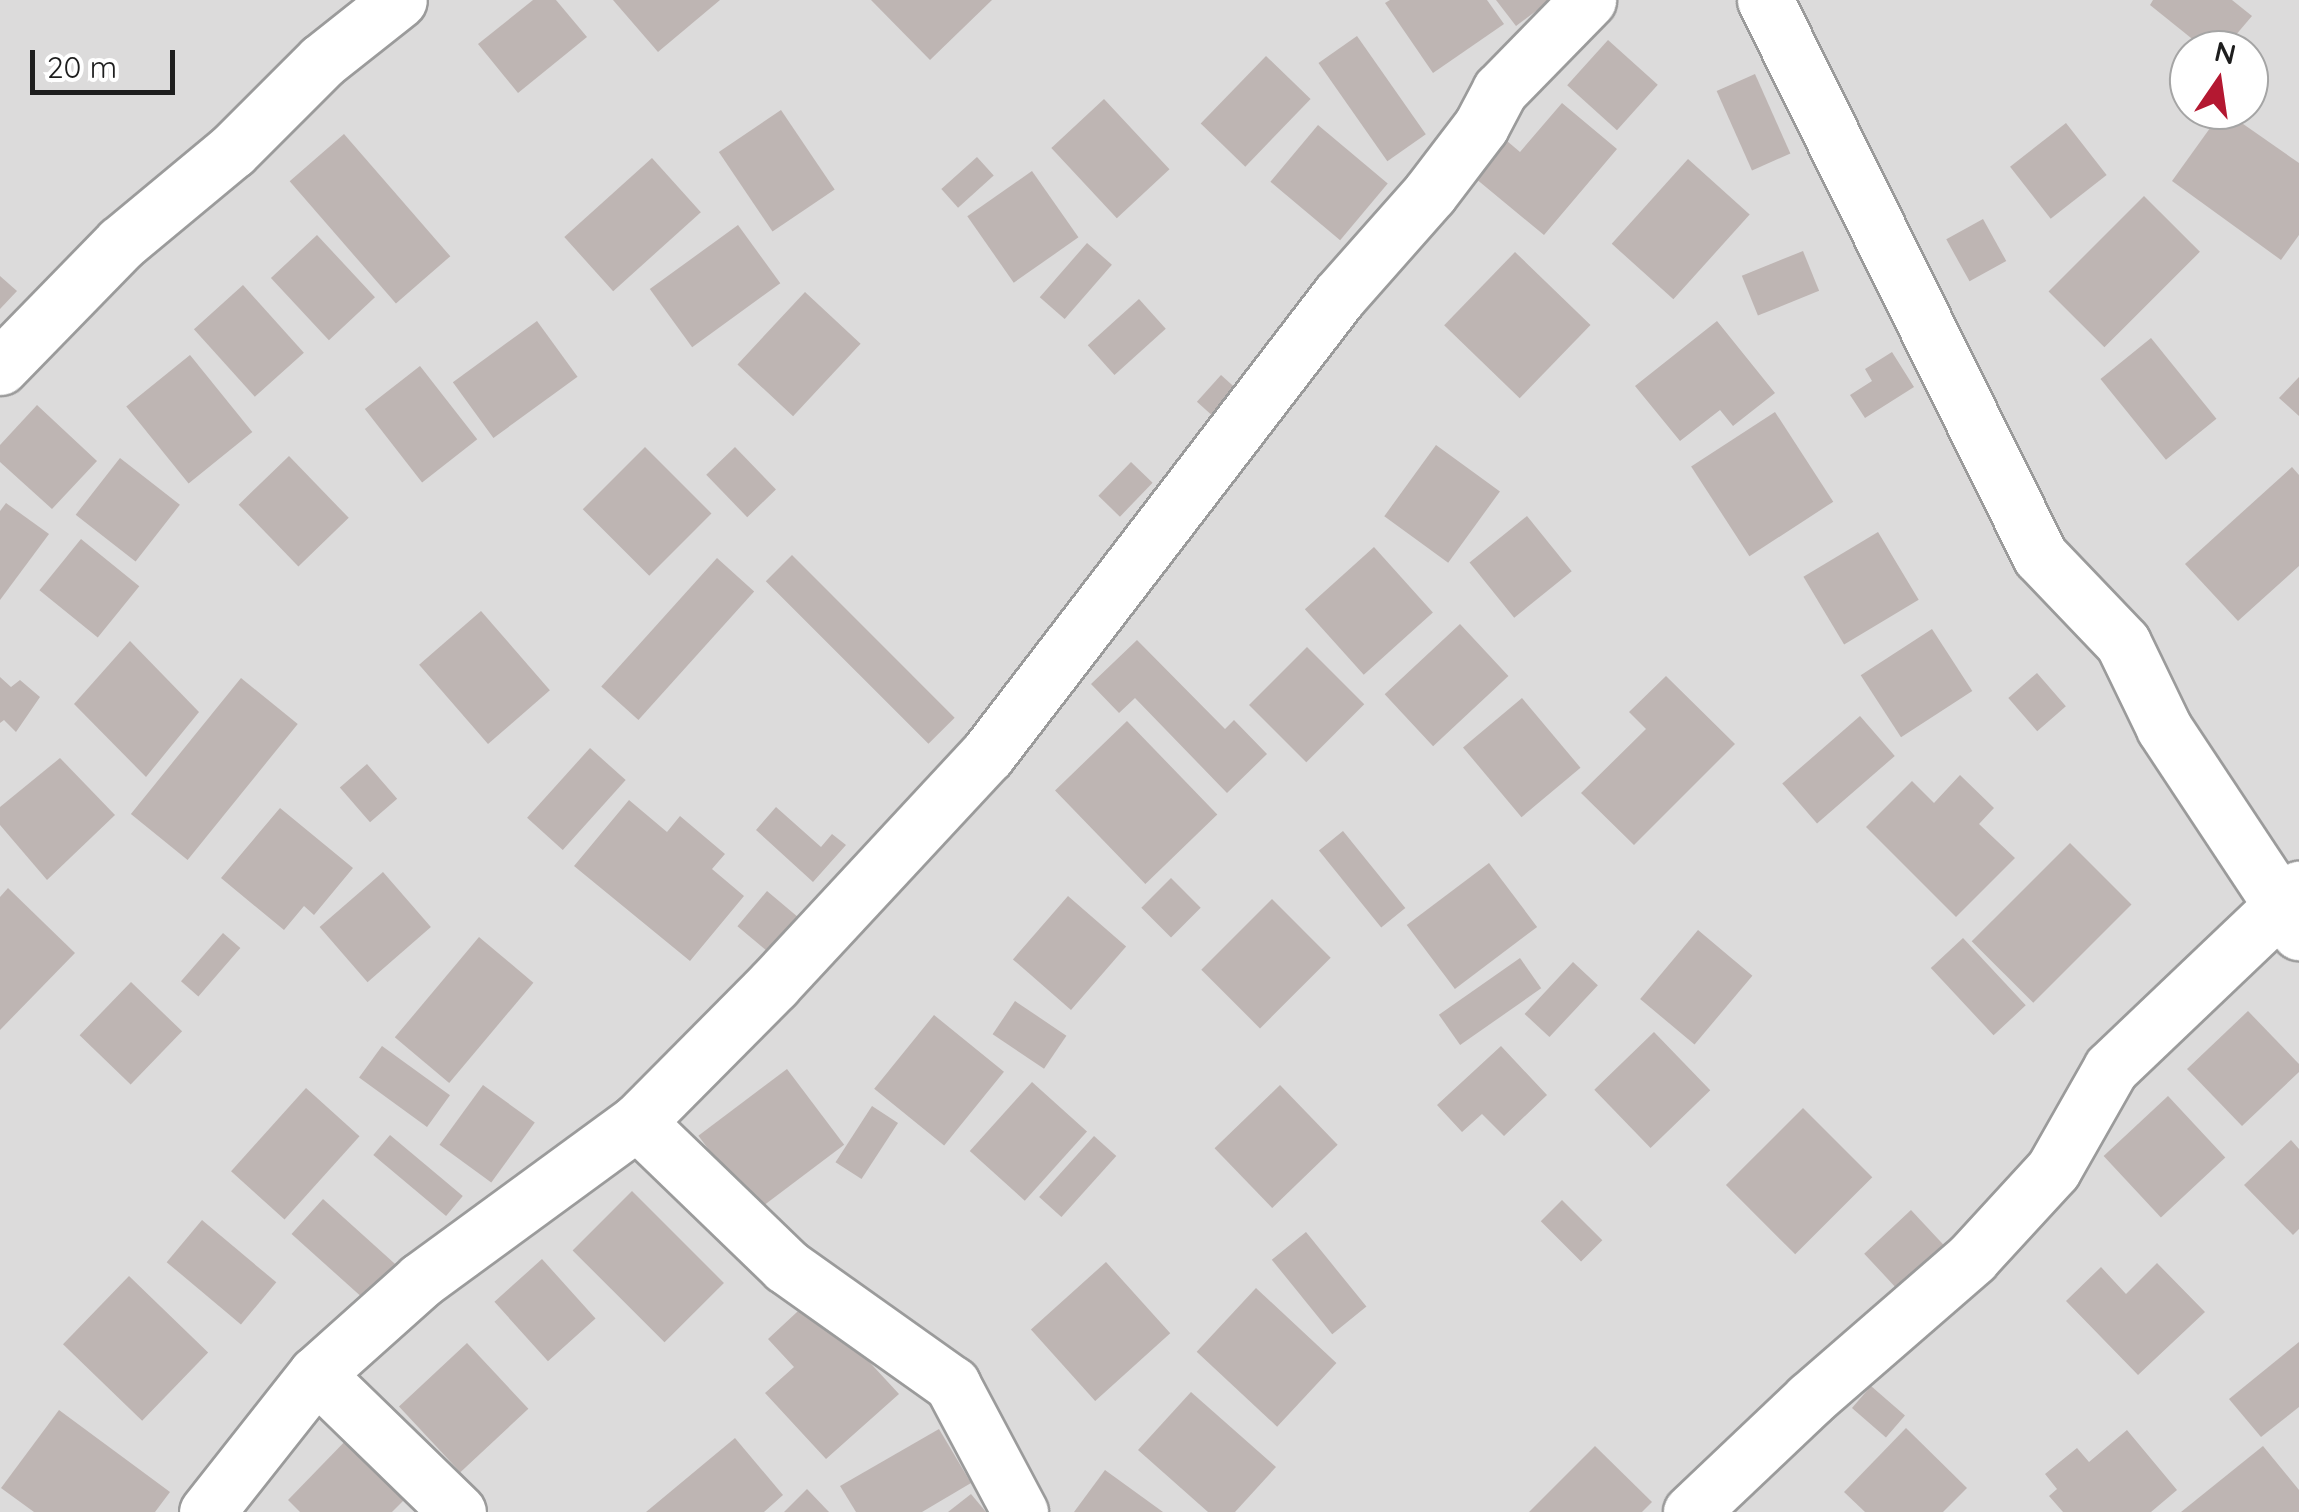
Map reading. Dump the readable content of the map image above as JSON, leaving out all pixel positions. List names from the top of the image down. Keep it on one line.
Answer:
{"scale_bar":"20 m","north":"top"}
